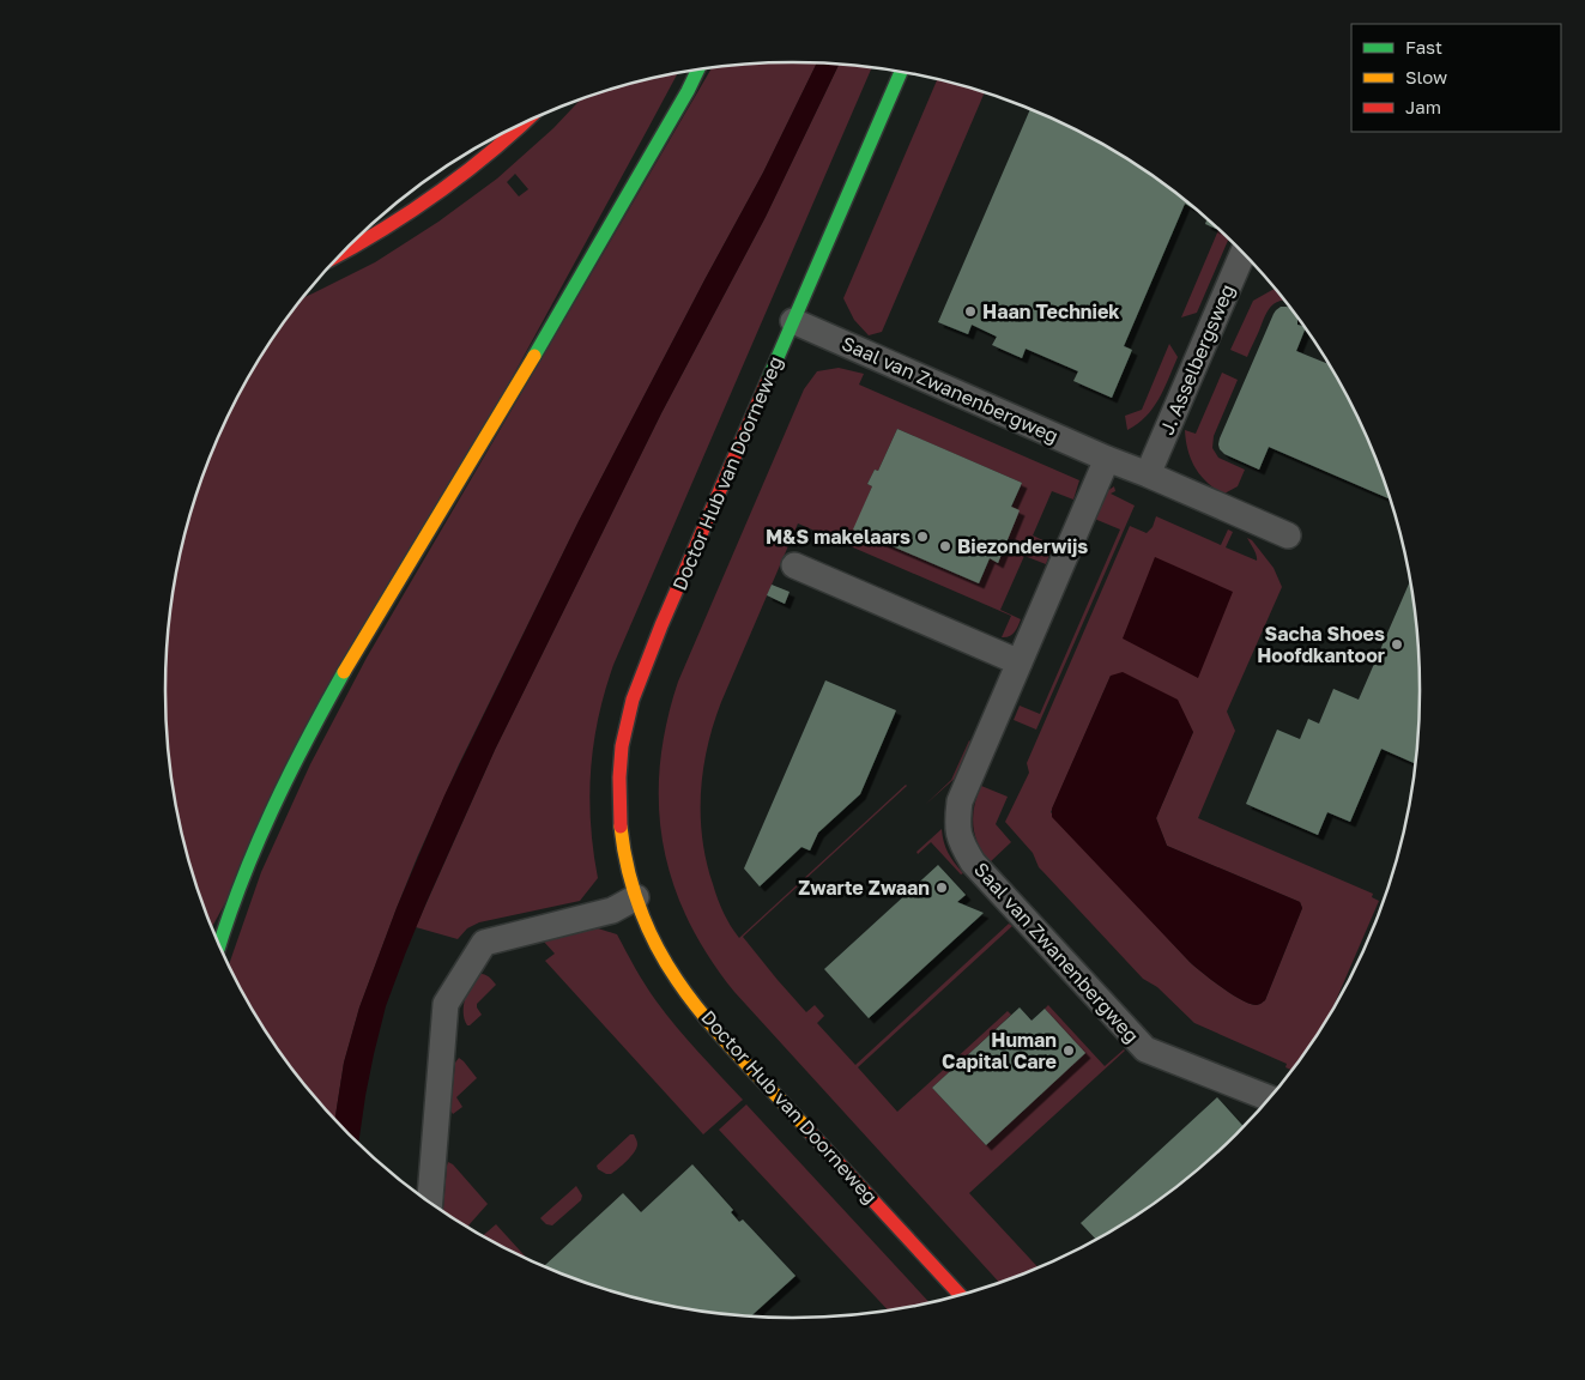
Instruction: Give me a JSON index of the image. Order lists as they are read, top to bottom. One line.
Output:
{"streets":{"street":["J. Asselbergsweg","Saal van Zwanenbergweg","Doctor Hub van Doorneweg"]},"crossings":[["J. Asselbergsweg","Saal van Zwanenbergweg"],["Saal van Zwanenbergweg","Doctor Hub van Doorneweg"]],"places":["Haan Techniek","M&S makelaars","Biezonderwijs","Sacha Shoes Hoofdkantoor","Zwarte Zwaan","Human Capital Care"],"legend":["Fast","Slow","Jam"]}
